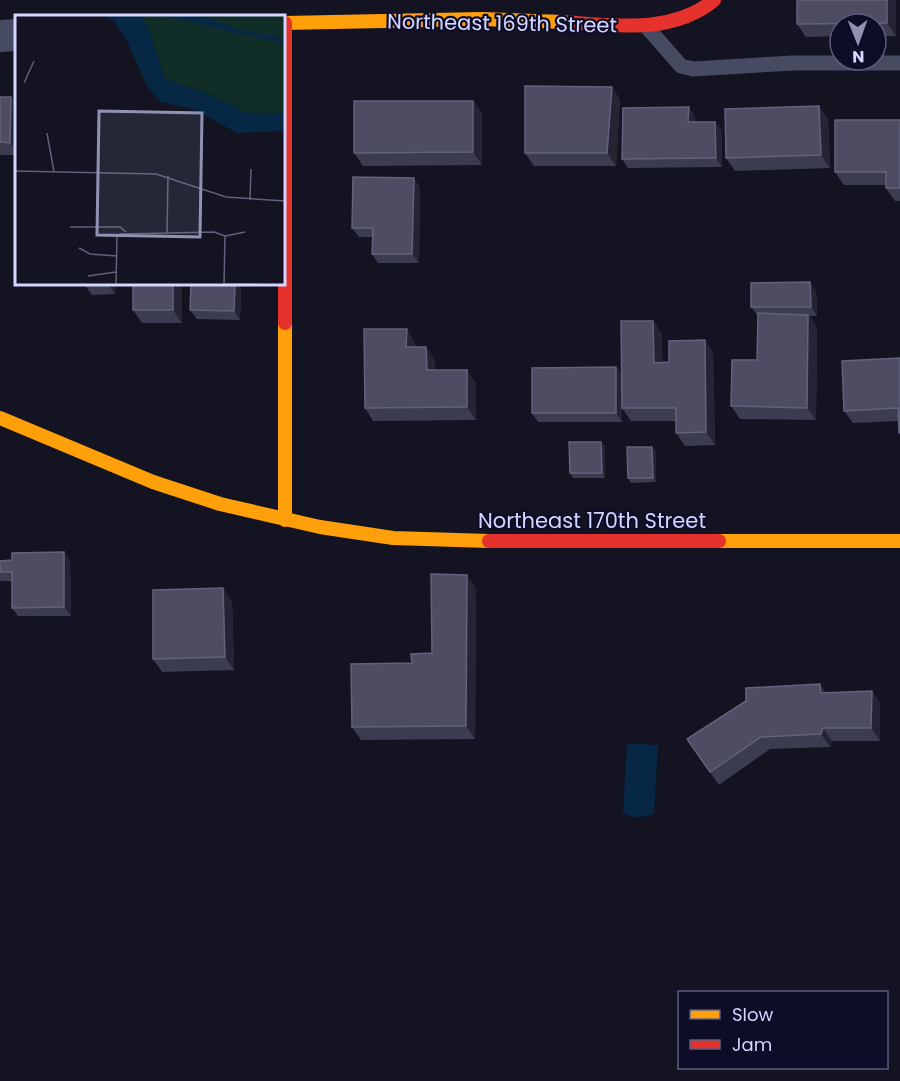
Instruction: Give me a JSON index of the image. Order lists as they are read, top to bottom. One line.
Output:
{"streets":{"street":["Northeast 169th Street","Northeast 170th Street"]},"legend":["Slow","Jam"],"north":"bottom"}
